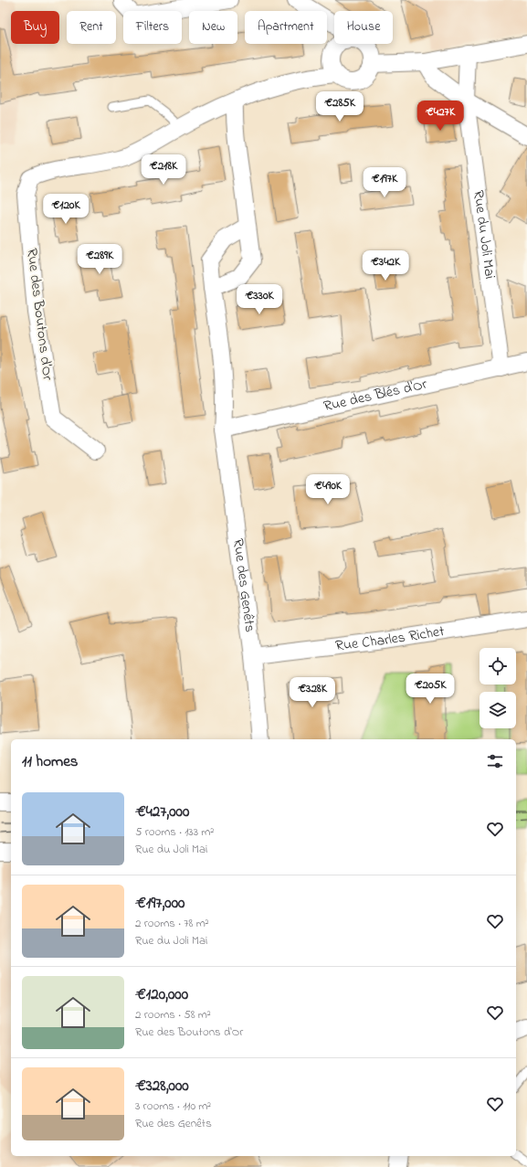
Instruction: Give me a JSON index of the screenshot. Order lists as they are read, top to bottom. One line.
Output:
{"streets":{"street":["Rue du Joli Mai","Rue des Boutons d'Or","Rue des Blés d'Or","Rue des Genêts","Rue Charles Richet"]},"crossings":[["Rue du Joli Mai","Rue des Blés d'Or"],["Rue des Blés d'Or","Rue des Genêts"],["Rue des Genêts","Rue Charles Richet"]],"page":{"chip":["Buy","Rent","Filters","New","Apartment","House"],"price":["€285K","€427K","€218K","€197K","€120K","€289K","€342K","€330K","€490K","€205K","€328K"],"heading":"11 homes","list":[{"name":"€427,000","note":"5 rooms · 133 m² · Rue du Joli Mai"},{"name":"€197,000","note":"2 rooms · 78 m² · Rue du Joli Mai"},{"name":"€120,000","note":"2 rooms · 58 m² · Rue des Boutons d'Or"},{"name":"€328,000","note":"3 rooms · 110 m² · Rue des Genêts"}]}}
